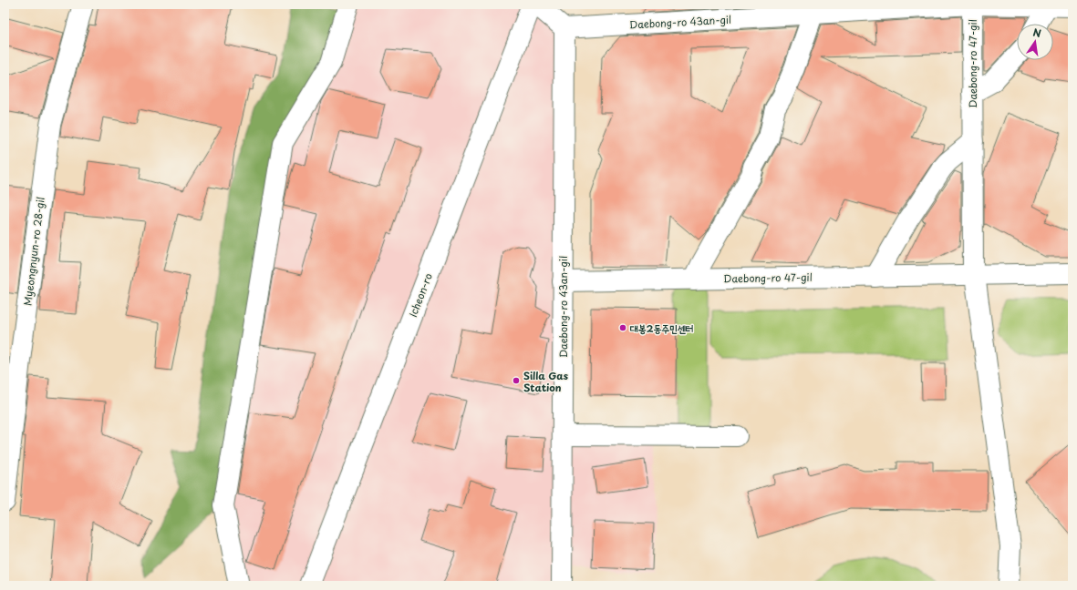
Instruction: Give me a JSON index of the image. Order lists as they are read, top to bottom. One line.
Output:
{"streets":{"street":["Daebong-ro 43an-gil","Daebong-ro 47-gil","Myeongnyun-ro 28-gil","Icheon-ro"]},"crossings":[["Daebong-ro 43an-gil","Daebong-ro 47-gil"]],"places":["대봉2동주민센터","Silla Gas Station"],"north":"top"}
